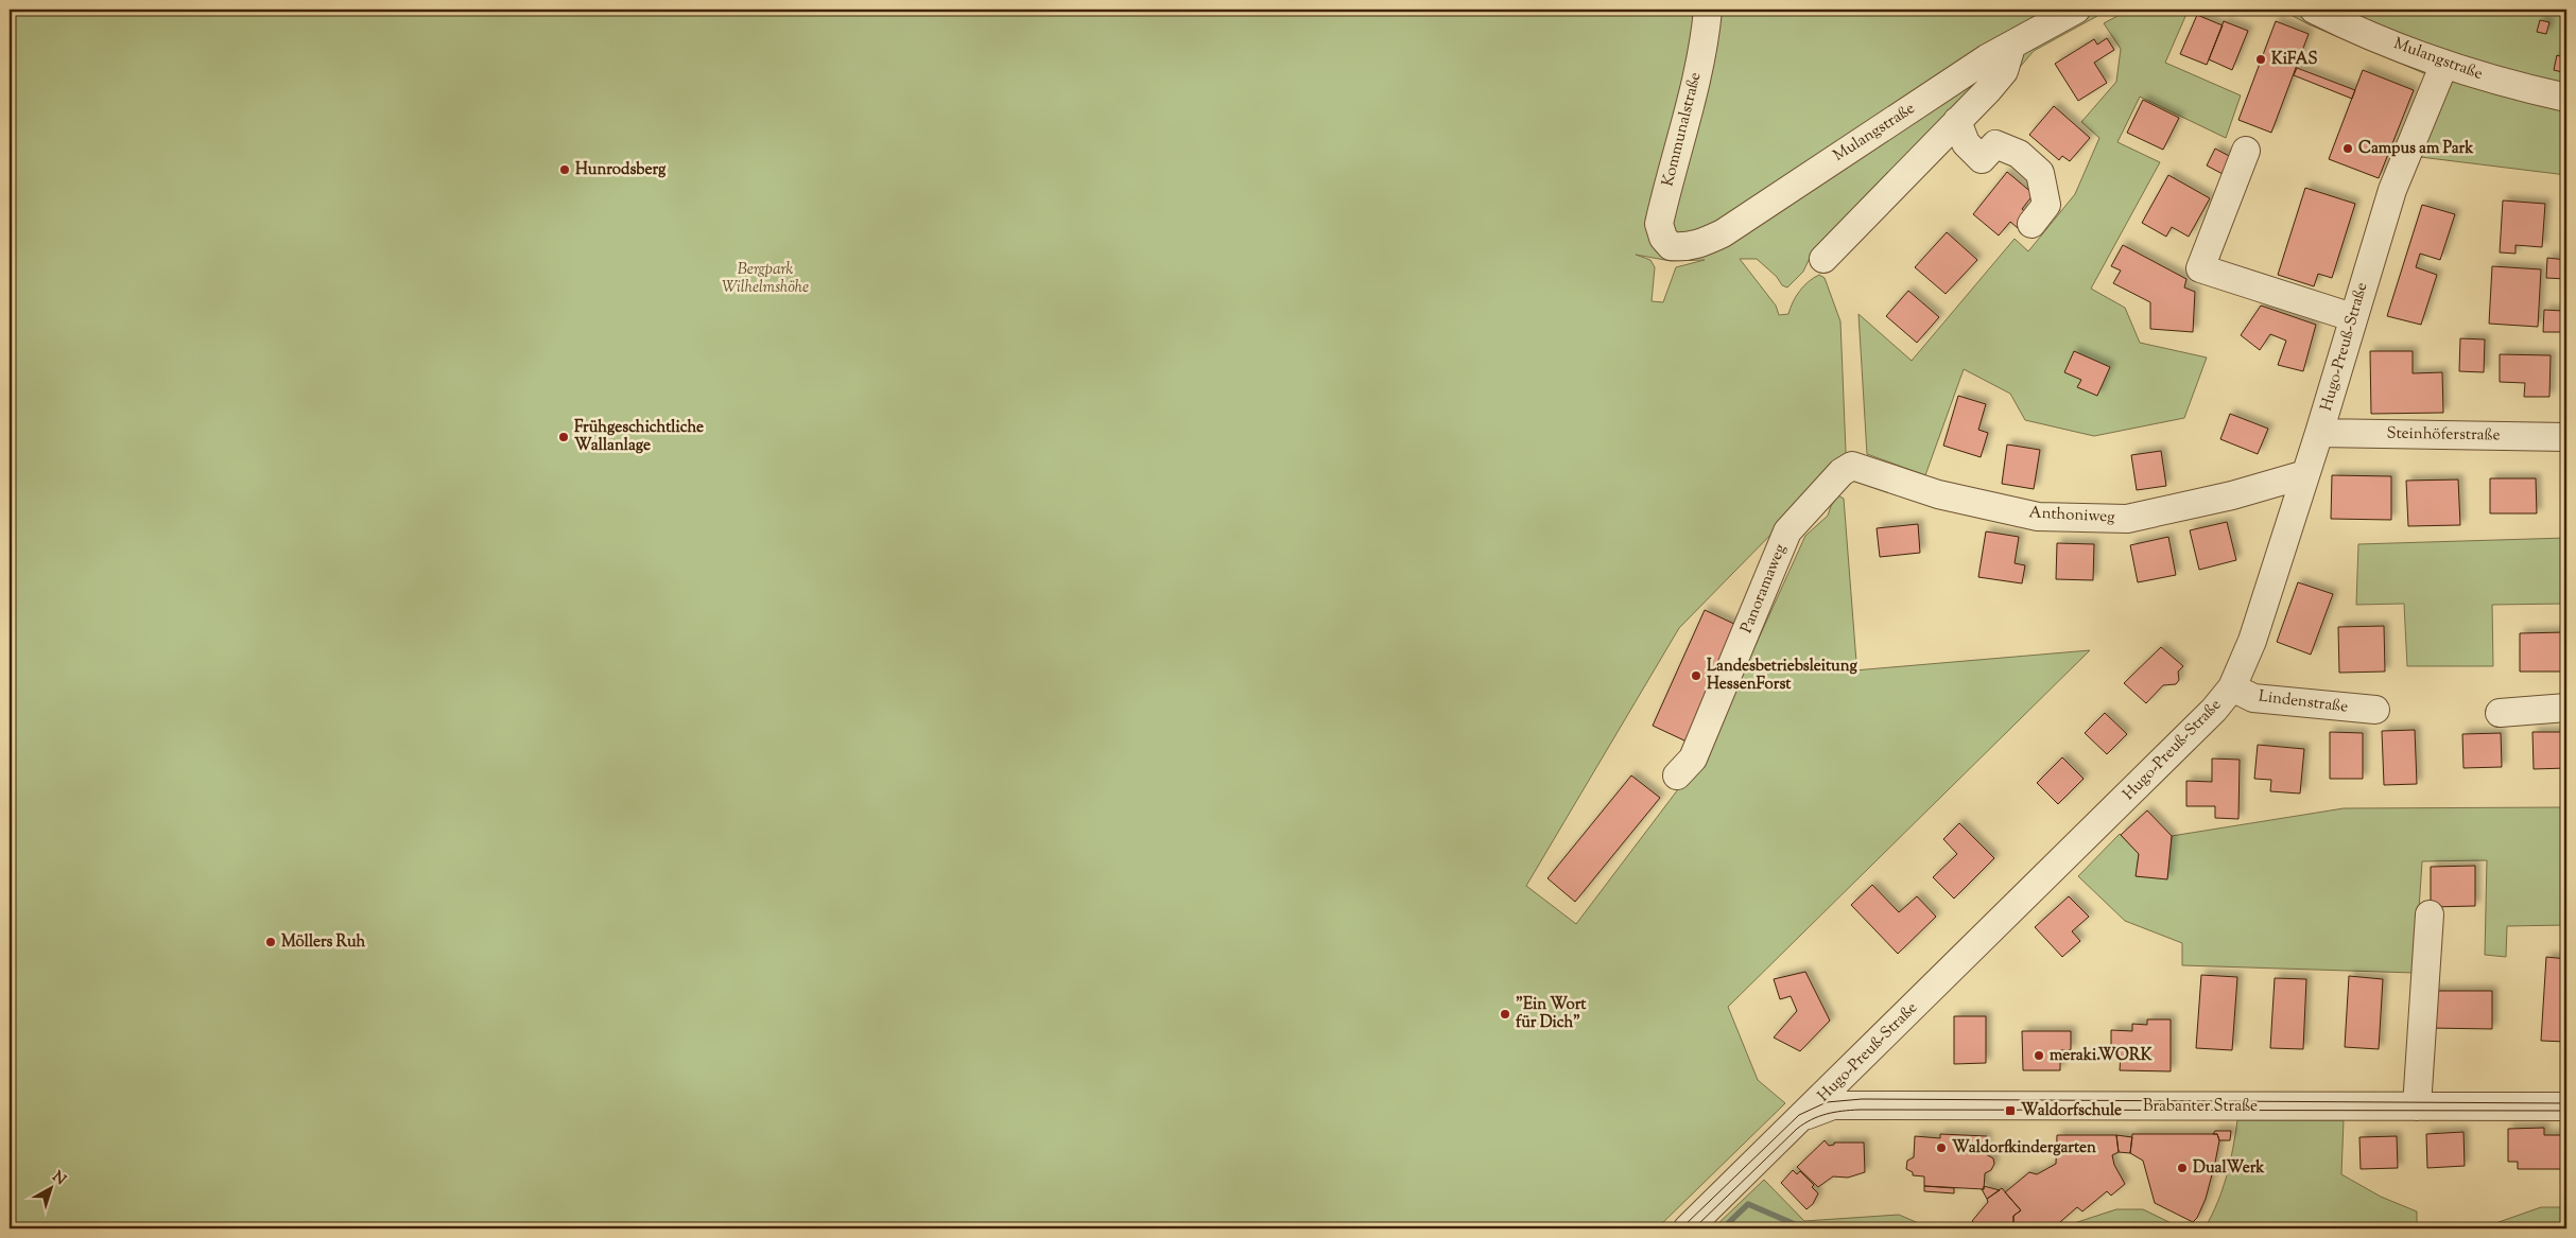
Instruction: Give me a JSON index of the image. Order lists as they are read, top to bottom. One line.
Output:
{"streets":{"street":["Mulangstraße","Kommunalstraße","Hugo-Preuß-Straße","Steinhöferstraße","Anthoniweg","Panoramaweg","Lindenstraße","Brabanter Straße"]},"crossings":[["Mulangstraße","Kommunalstraße"],["Mulangstraße","Hugo-Preuß-Straße"],["Hugo-Preuß-Straße","Steinhöferstraße"],["Hugo-Preuß-Straße","Anthoniweg"],["Hugo-Preuß-Straße","Lindenstraße"],["Hugo-Preuß-Straße","Brabanter Straße"],["Anthoniweg","Panoramaweg"]],"parks":["Bergpark Wilhelmshöhe"],"places":{"other":["KiFAS","Campus am Park","Hunrodsberg","Frühgeschichtliche Wallanlage","Landesbetriebsleitung HessenForst","Möllers Ruh","\"Ein Wort für Dich\"","meraki.WORK","Waldorfkindergarten","DualWerk"],"transit":["Waldorfschule"]},"north":"top right"}
